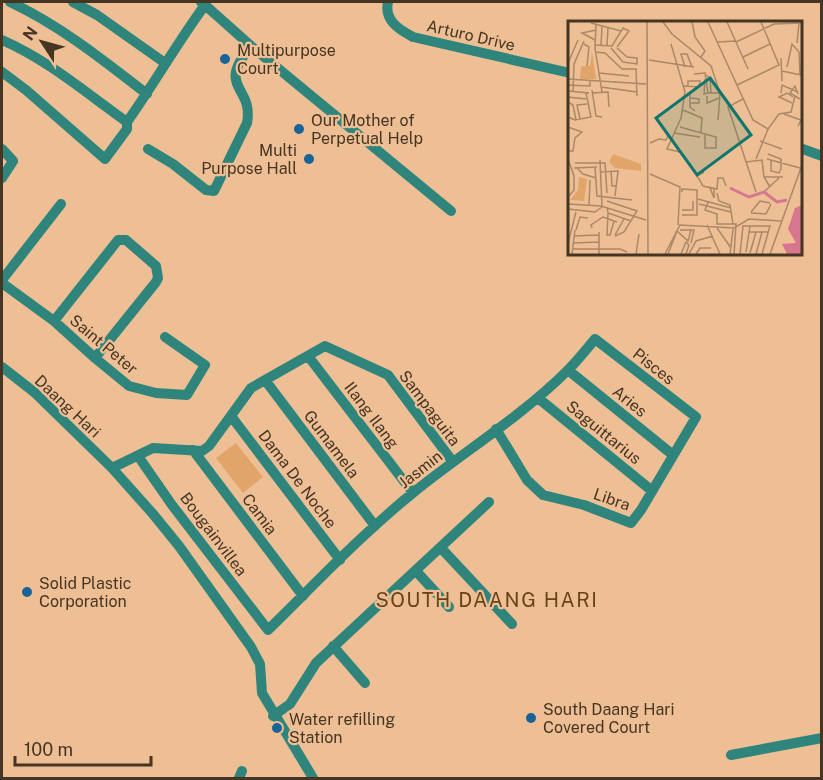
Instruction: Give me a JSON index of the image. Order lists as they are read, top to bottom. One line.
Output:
{"streets":{"street":["Arturo Drive","Saint Peter","Pisces","Aries","Daang Hari","Sampaguita","Ilang Ilang","Saguittarius","Gumamela","Jasmin","Dama De Noche","Libra","Camia","Bougainvillea"]},"crossings":[["Pisces","Jasmin"],["Pisces","Libra"],["Aries","Jasmin"],["Aries","Libra"],["Sampaguita","Ilang Ilang"],["Sampaguita","Gumamela"],["Sampaguita","Jasmin"],["Sampaguita","Dama De Noche"],["Sampaguita","Camia"],["Ilang Ilang","Jasmin"],["Saguittarius","Jasmin"],["Saguittarius","Libra"],["Gumamela","Jasmin"],["Jasmin","Dama De Noche"],["Jasmin","Libra"],["Jasmin","Camia"],["Jasmin","Bougainvillea"]],"districts":["SOUTH DAANG HARI"],"places":["Multipurpose Court","Our Mother of Perpetual Help","Multi Purpose Hall","Solid Plastic Corporation","South Daang Hari Covered Court","Water refilling Station"],"scale_bar":"100 m","north":"top left"}
